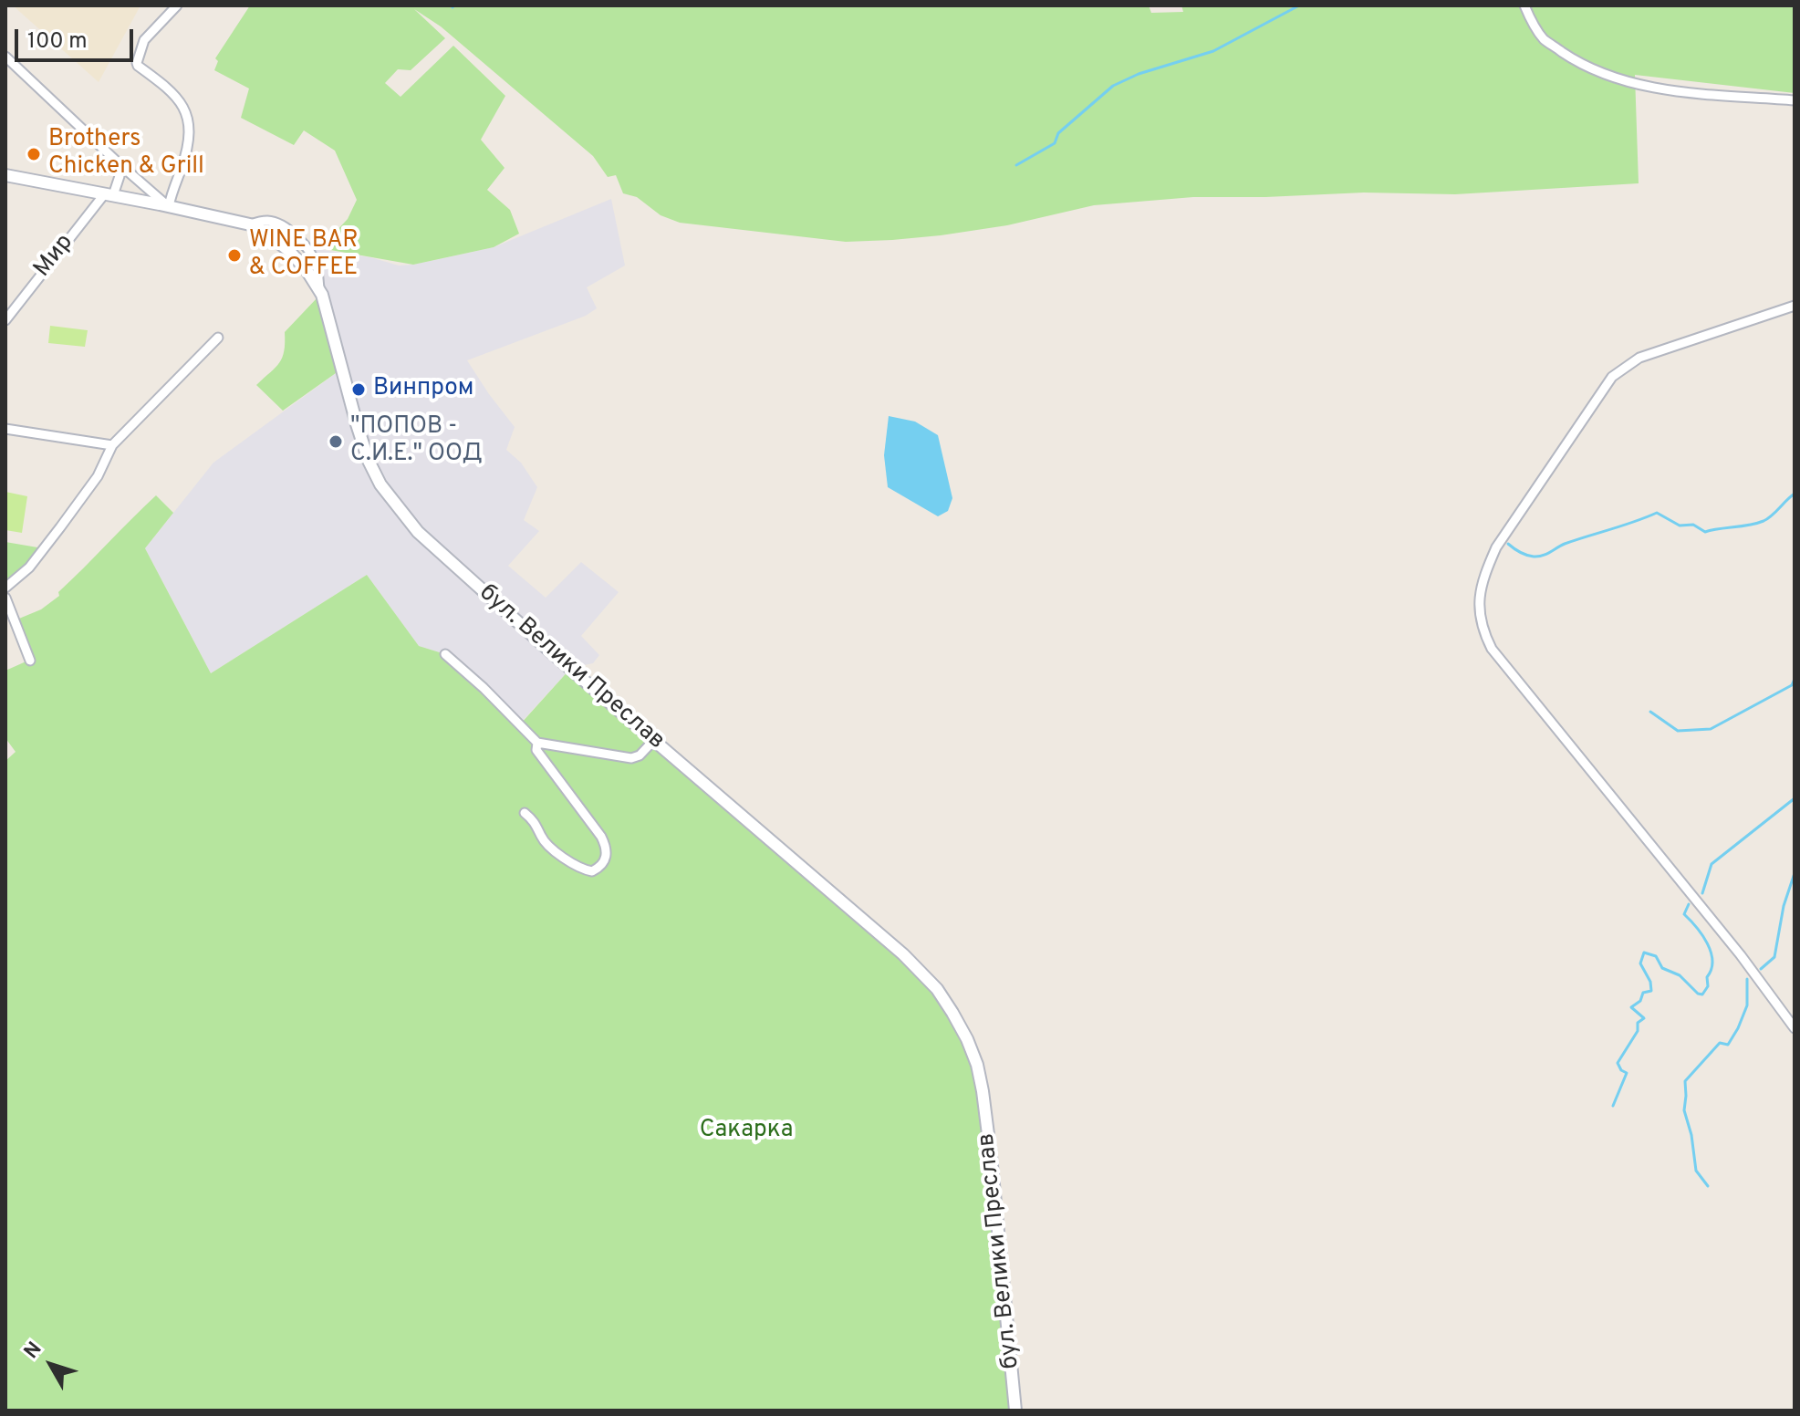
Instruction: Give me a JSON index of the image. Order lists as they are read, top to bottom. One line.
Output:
{"streets":{"main road":["бул. Велики Преслав"],"street":["Мир"]},"crossings":[["Мир","бул. Велики Преслав"]],"parks":["Сакарка"],"places":["Brothers Chicken & Grill","WINE BAR & COFFEE","Винпром","\"ПОПОВ - С.И.Е.\" ООД"],"scale_bar":"100 m","north":"top left"}
